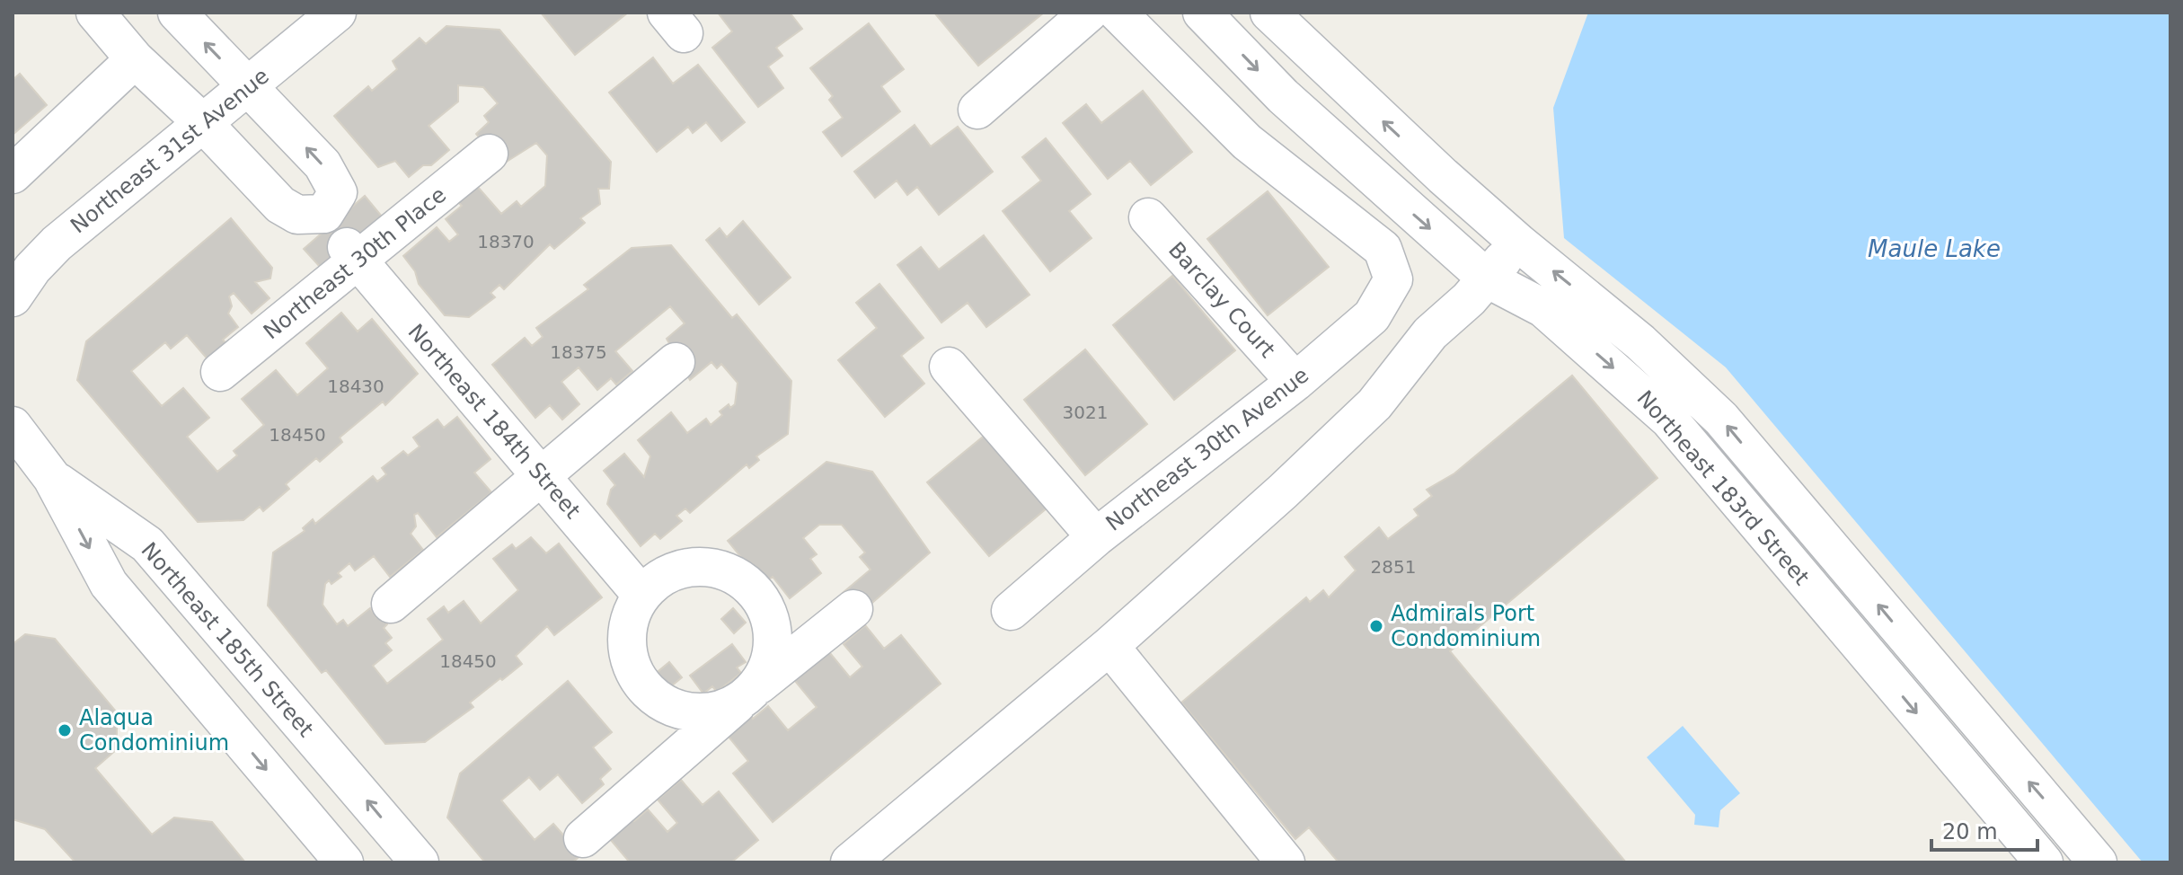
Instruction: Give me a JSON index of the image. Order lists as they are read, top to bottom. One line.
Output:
{"streets":{"street":["Northeast 31st Avenue","Northeast 30th Place","Barclay Court","Northeast 184th Street","Northeast 30th Avenue","Northeast 183rd Street","Northeast 185th Street"]},"crossings":[["Northeast 30th Place","Northeast 184th Street"],["Barclay Court","Northeast 30th Avenue"]],"water":["Maule Lake"],"places":["Admirals Port Condominium","Alaqua Condominium"],"house_numbers":["18370","18375","18430","3021","18450","2851","18450"],"scale_bar":"20 m"}
